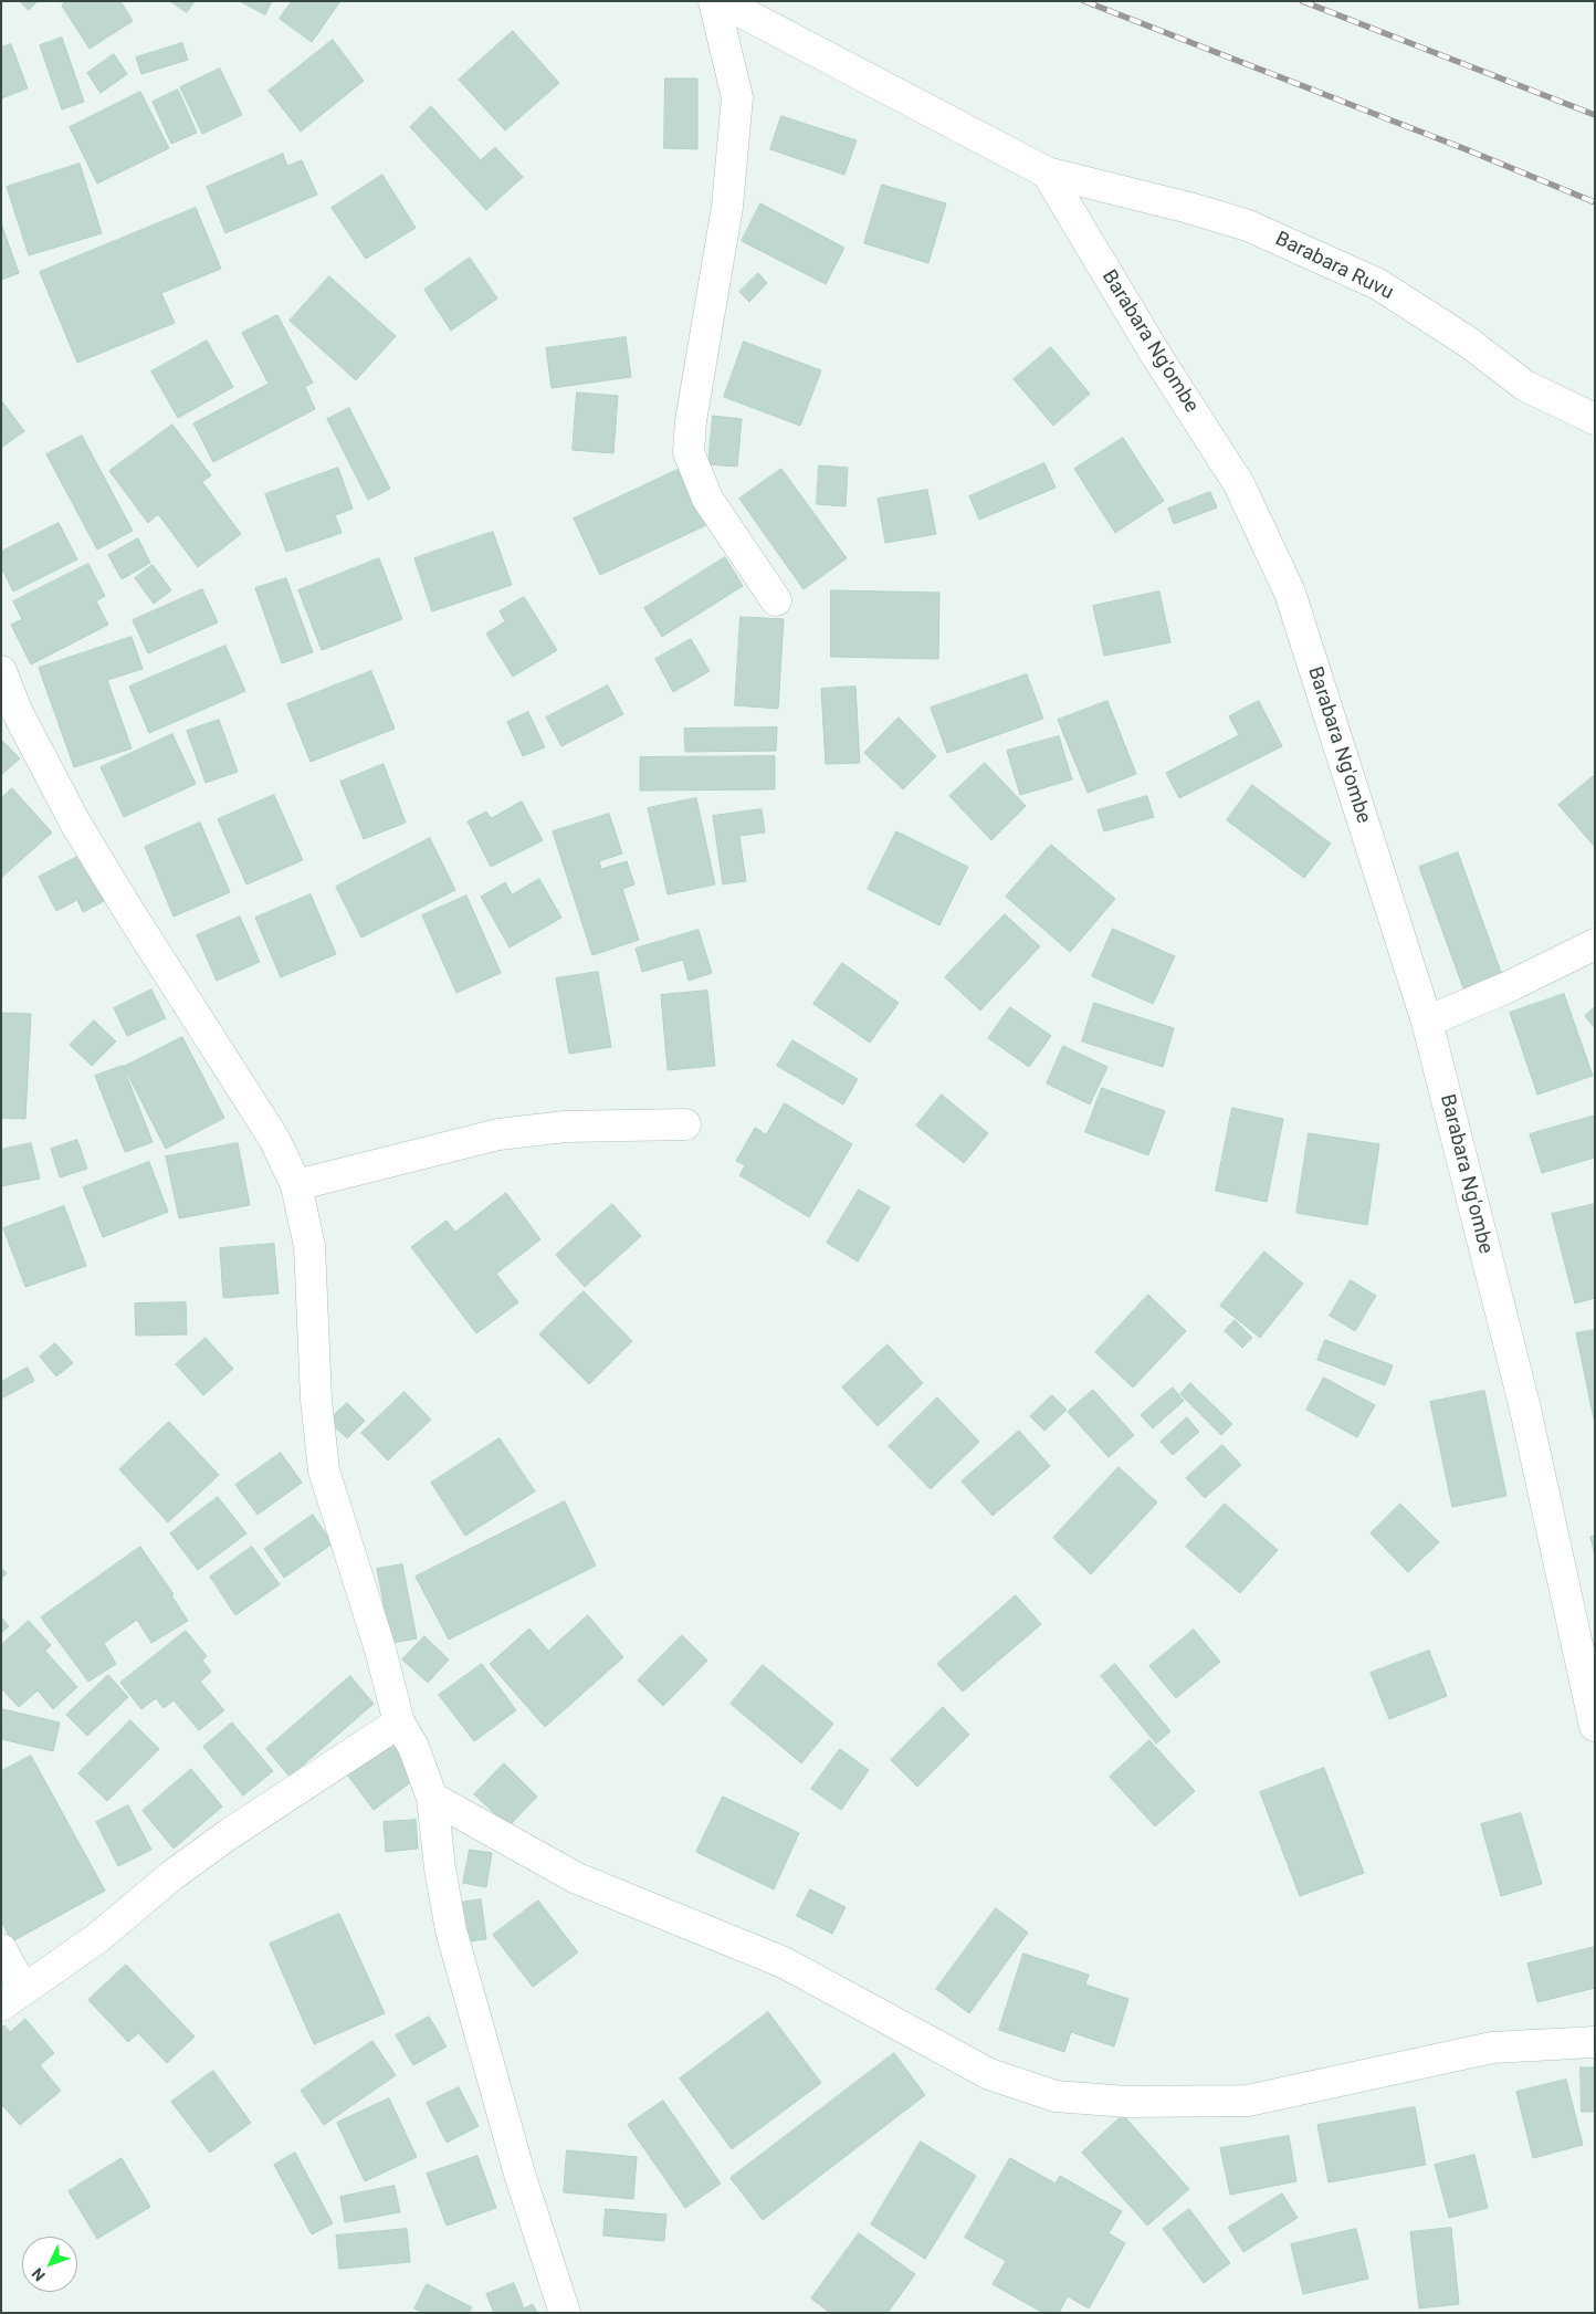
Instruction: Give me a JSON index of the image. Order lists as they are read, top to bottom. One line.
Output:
{"streets":{"street":["Barabara Ruvu","Barabara Ng'ombe"]},"crossings":[["Barabara Ruvu","Barabara Ng'ombe"]],"north":"bottom left"}
